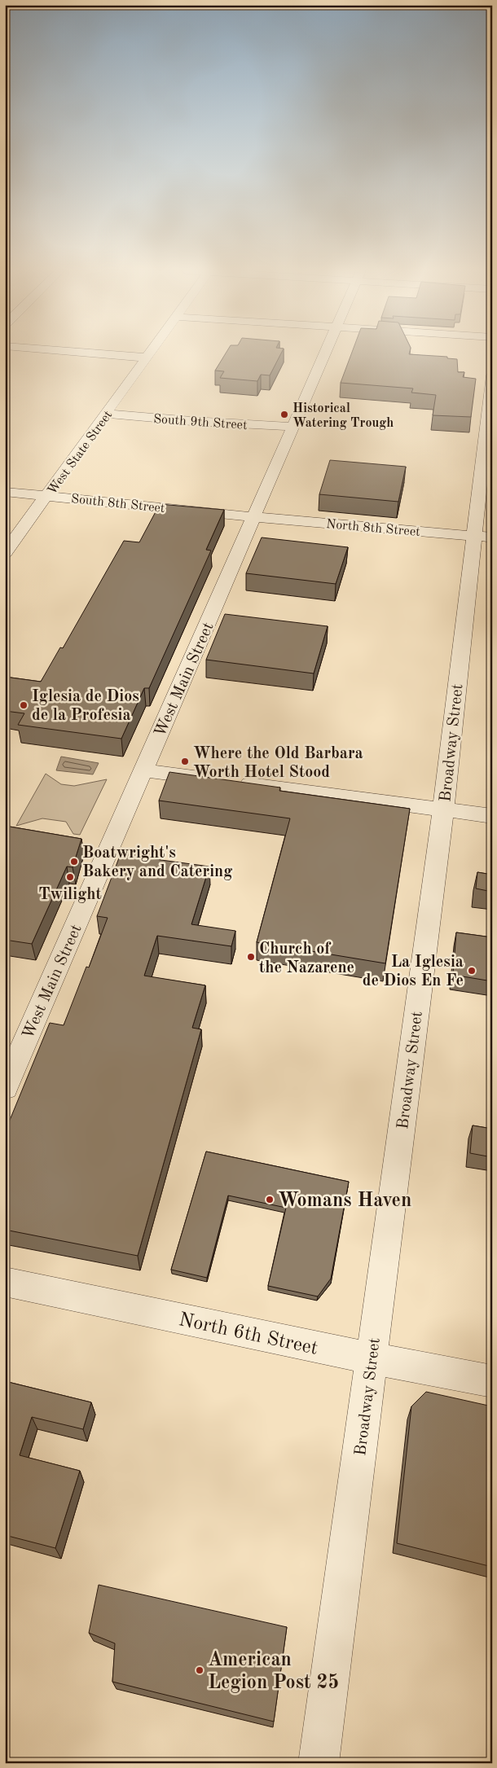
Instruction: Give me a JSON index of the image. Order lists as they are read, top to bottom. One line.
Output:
{"streets":{"street":["South 9th Street","West State Street","South 8th Street","North 8th Street","West Main Street","Broadway Street","North 6th Street"]},"crossings":[["South 9th Street","West State Street"],["South 9th Street","West Main Street"],["West State Street","South 8th Street"],["South 8th Street","North 8th Street"],["South 8th Street","West Main Street"],["North 8th Street","West Main Street"],["North 8th Street","Broadway Street"],["Broadway Street","North 6th Street"]],"places":["Historical Watering Trough","Iglesia de Dios de la Profesia","Where the Old Barbara Worth Hotel Stood","Boatwright's Bakery and Catering","Twilight","Church of the Nazarene","La Iglesia de Dios En Fe","Womans Haven","American Legion Post 25"]}
